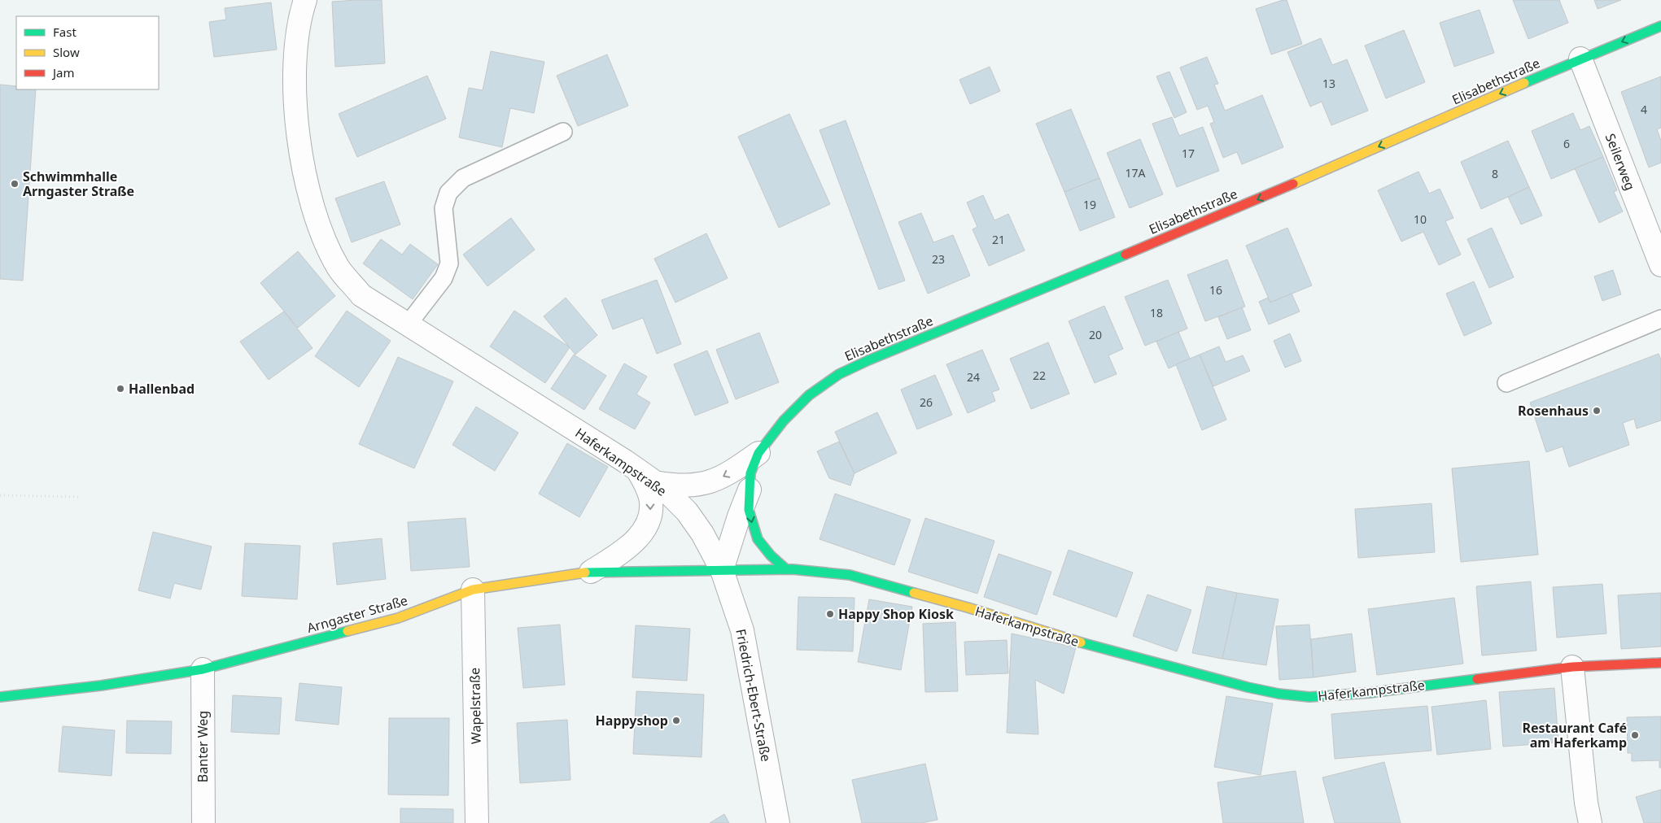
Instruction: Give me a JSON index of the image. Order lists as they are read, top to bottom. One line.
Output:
{"streets":{"street":["Elisabethstraße","Seilerweg","Haferkampstraße","Arngaster Straße","Friedrich-Ebert-Straße","Wapelstraße","Banter Weg"]},"crossings":[["Elisabethstraße","Seilerweg"],["Elisabethstraße","Haferkampstraße"],["Haferkampstraße","Arngaster Straße"],["Haferkampstraße","Friedrich-Ebert-Straße"],["Arngaster Straße","Friedrich-Ebert-Straße"],["Arngaster Straße","Wapelstraße"],["Arngaster Straße","Banter Weg"]],"one_way":["Elisabethstraße"],"places":["Schwimmhalle Arngaster Straße","Hallenbad","Rosenhaus","Happy Shop Kiosk","Happyshop","Restaurant Café am Haferkamp"],"house_numbers":["13","4","6","17","17A","8","19","10","21","23","16","18","20","22","24","26"],"legend":["Fast","Slow","Jam"]}
